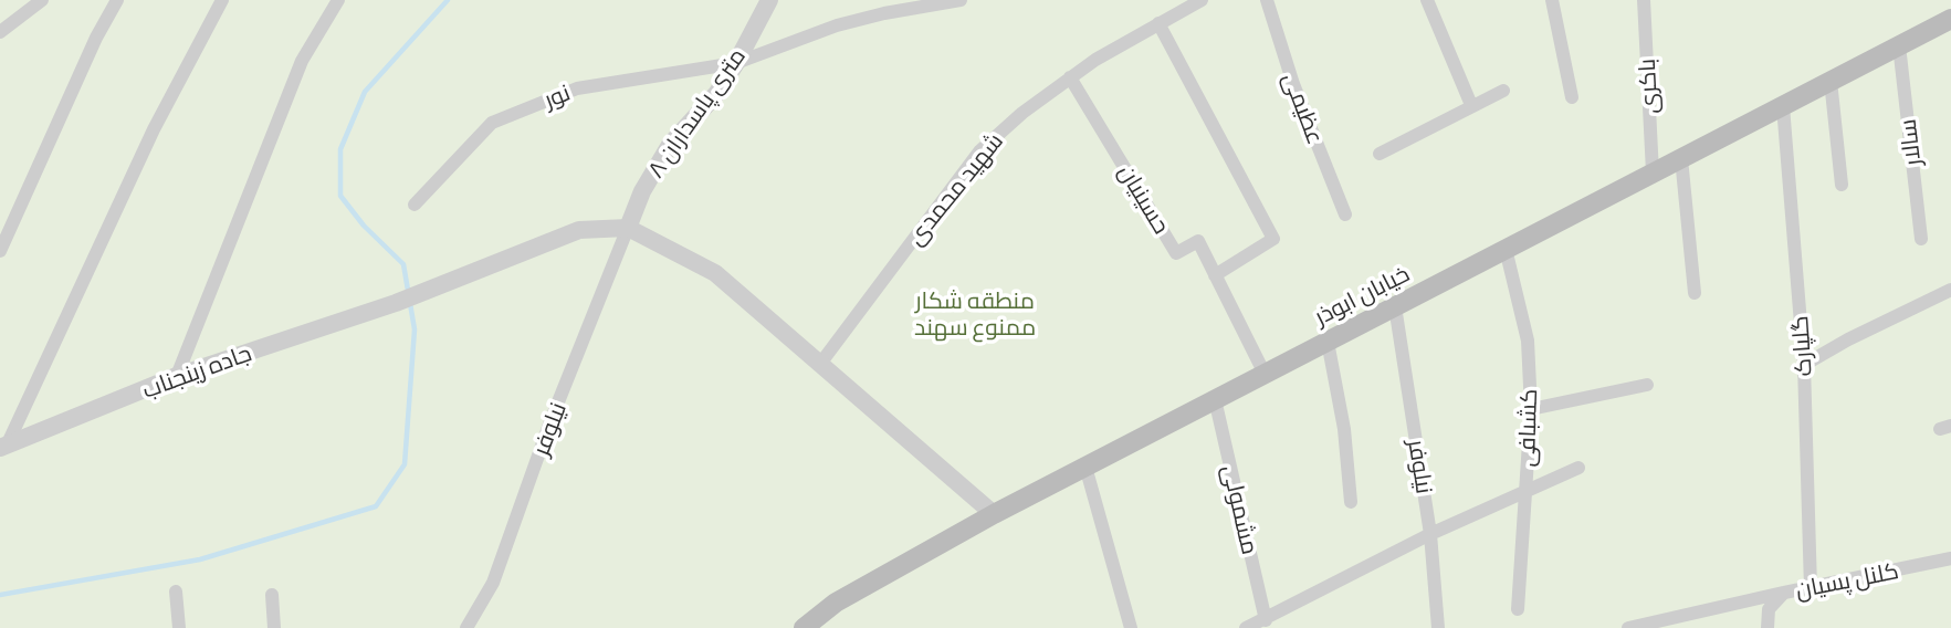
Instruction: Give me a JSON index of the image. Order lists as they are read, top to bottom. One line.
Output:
{"streets":{"main road":["خیابان ابوذر"],"street":["باکری","نور","عظیمی","۸ متری پاسداران","سالار","شهید محمدی","حسینیان","گلپارک","جاده زینجناب","کشبافی","نیلوفر","مشمولی","کلنل پسیان"]},"crossings":[["باکری","خیابان ابوذر"],["نور","۸ متری پاسداران"],["۸ متری پاسداران","جاده زینجناب"],["۸ متری پاسداران","نیلوفر"],["سالار","خیابان ابوذر"],["شهید محمدی","حسینیان"],["حسینیان","خیابان ابوذر"],["خیابان ابوذر","گلپارک"],["خیابان ابوذر","کشبافی"],["خیابان ابوذر","نیلوفر"],["خیابان ابوذر","مشمولی"],["گلپارک","کلنل پسیان"],["جاده زینجناب","نیلوفر"]],"parks":["منطقه شکار ممنوع سهند"]}
